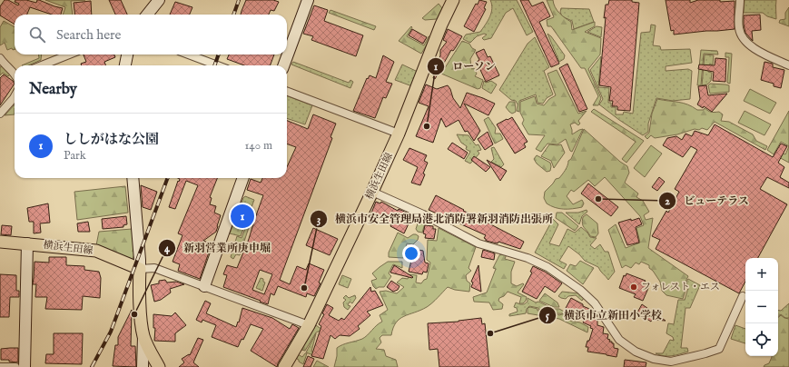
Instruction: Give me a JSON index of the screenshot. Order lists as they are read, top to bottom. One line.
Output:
{"streets":{"main road":["横浜生田線"]},"places":["ローソン","ビューテラス","フォレスト・エス","横浜市安全管理局港北消防署新羽消防出張所","新羽営業所庚申堀","横浜市立新田小学校"],"page":{"search":"Search here","heading":"Nearby","list":[{"mark":"1","name":"ししがはな公園","note":"Park","value":"140 m"}],"pins":"1","map_buttons":["+","−"]}}
